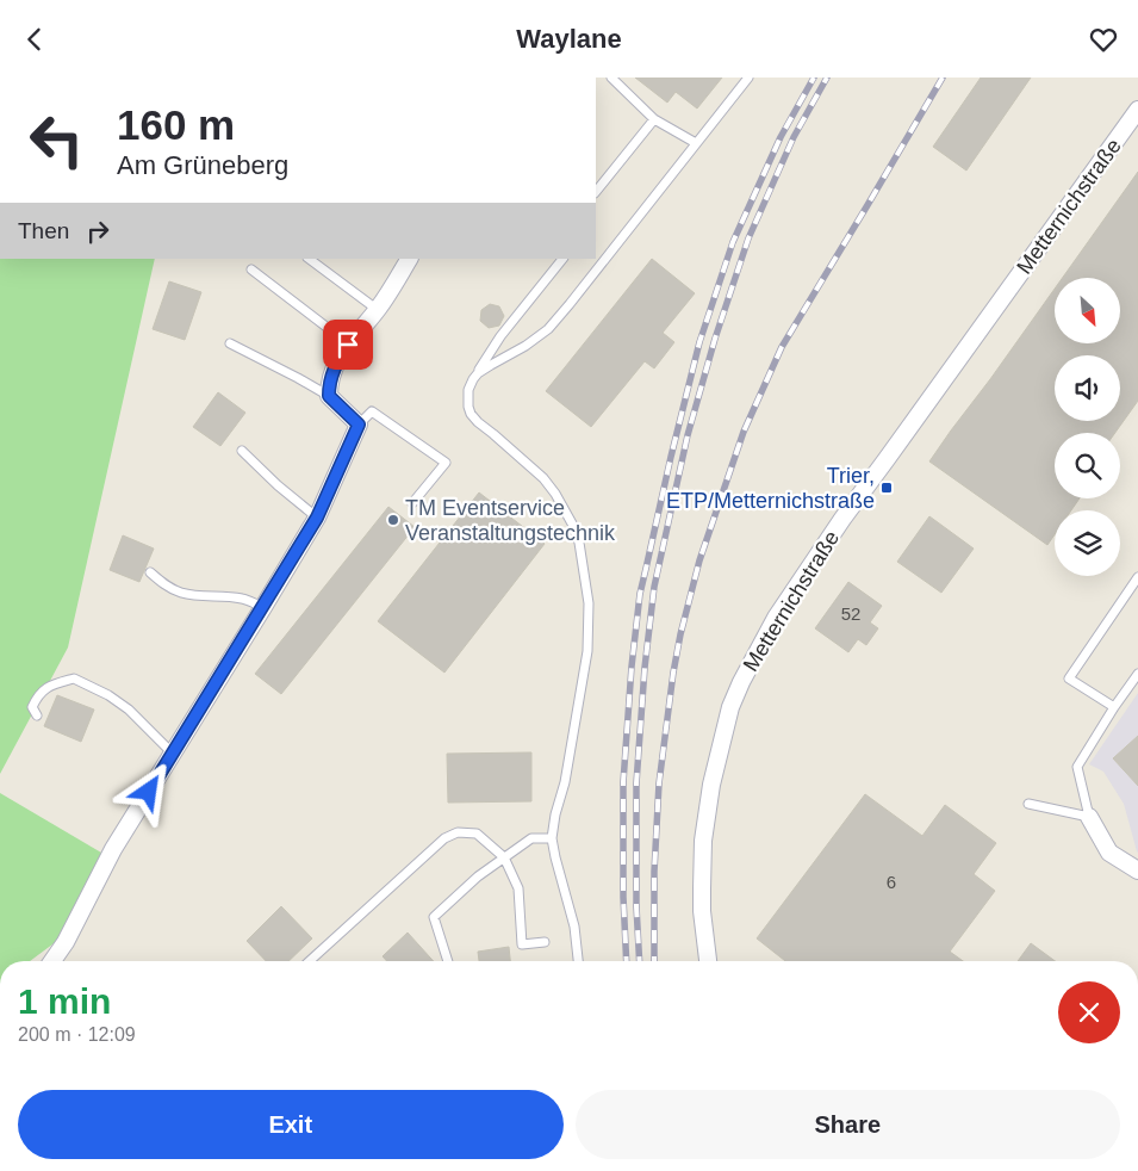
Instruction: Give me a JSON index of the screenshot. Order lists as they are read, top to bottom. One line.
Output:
{"streets":{"street":["Metternichstraße"]},"places":{"transit":["Trier, ETP/Metternichstraße"],"other":["TM Eventservice Veranstaltungstechnik"]},"house_numbers":["52","6"],"north":"bottom right","page":{"header":"Waylane","turn":["160 m","Am Grüneberg"],"then":"Then","heading":["1 min","200 m · 12:09"],"buttons":["Exit","Share"]}}
